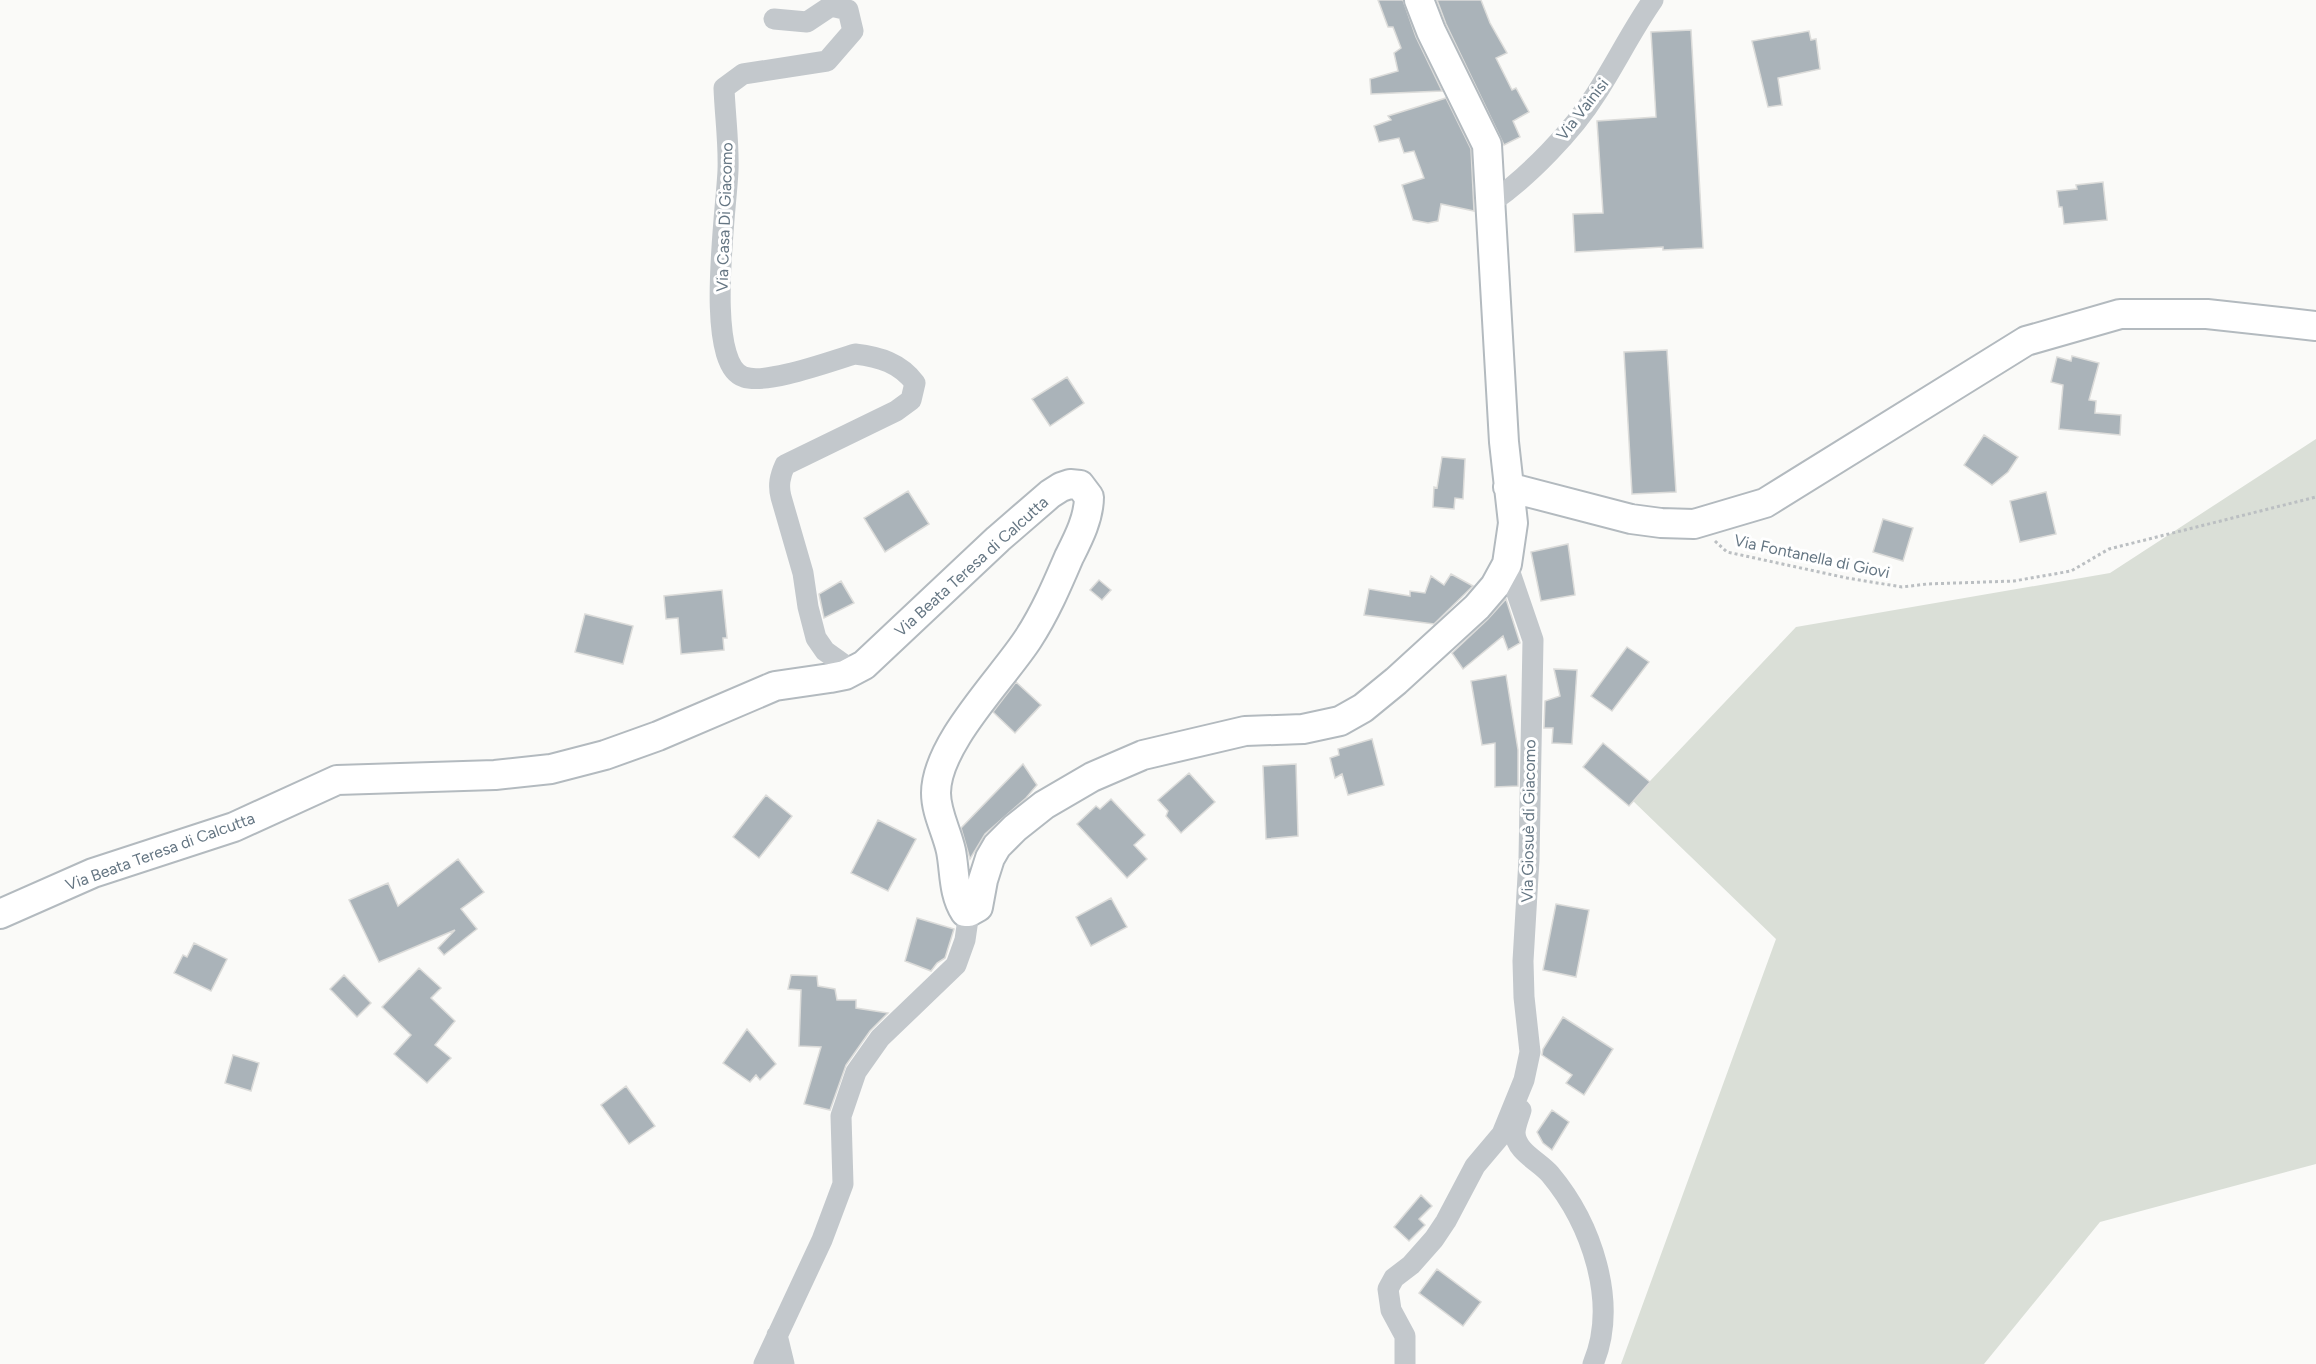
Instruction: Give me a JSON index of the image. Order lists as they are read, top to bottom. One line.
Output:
{"streets":{"street":["Via Vainisi","Via Casa Di Giacomo","Via Beata Teresa di Calcutta","Via Giosuè di Giacomo"],"path":["Via Fontanella di Giovi"]},"crossings":[["Via Casa Di Giacomo","Via Beata Teresa di Calcutta"]]}
